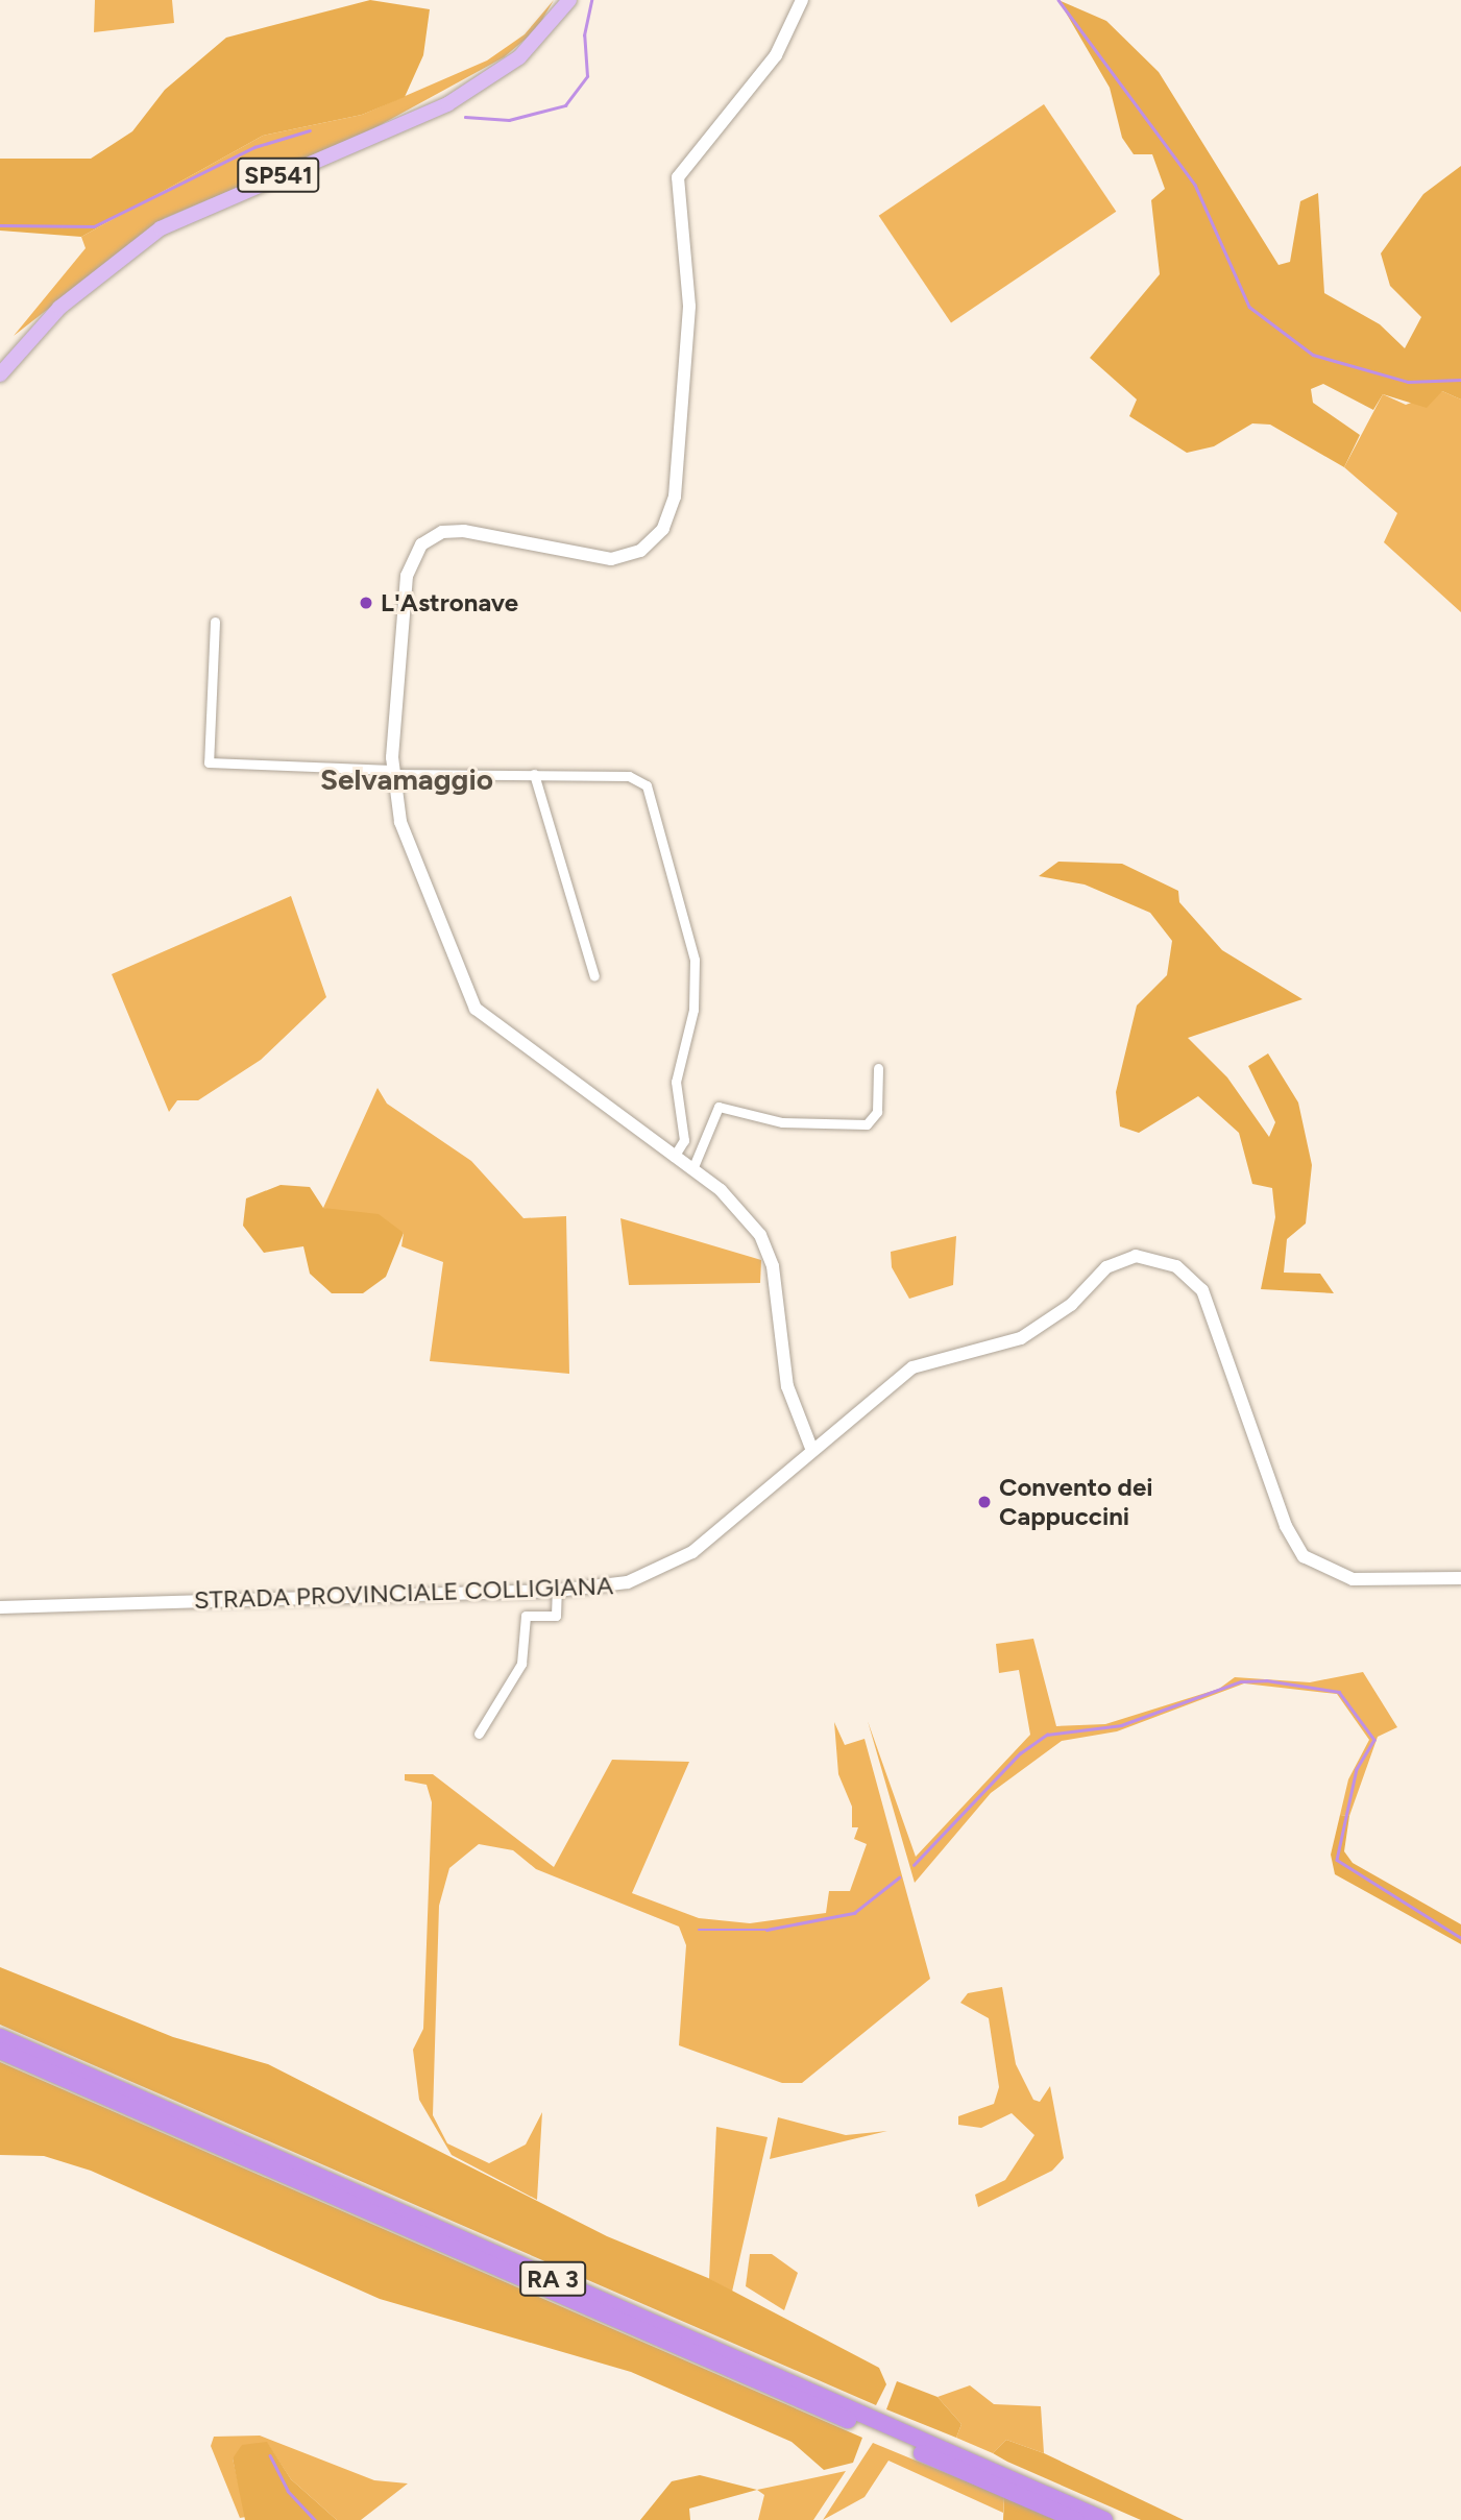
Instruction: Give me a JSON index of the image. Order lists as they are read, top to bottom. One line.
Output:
{"streets":{"highway":["RA 3"],"main road":["SP541"],"street":["STRADA PROVINCIALE COLLIGIANA"]},"districts":["Selvamaggio"],"places":["L'Astronave","Convento dei Cappuccini"]}
